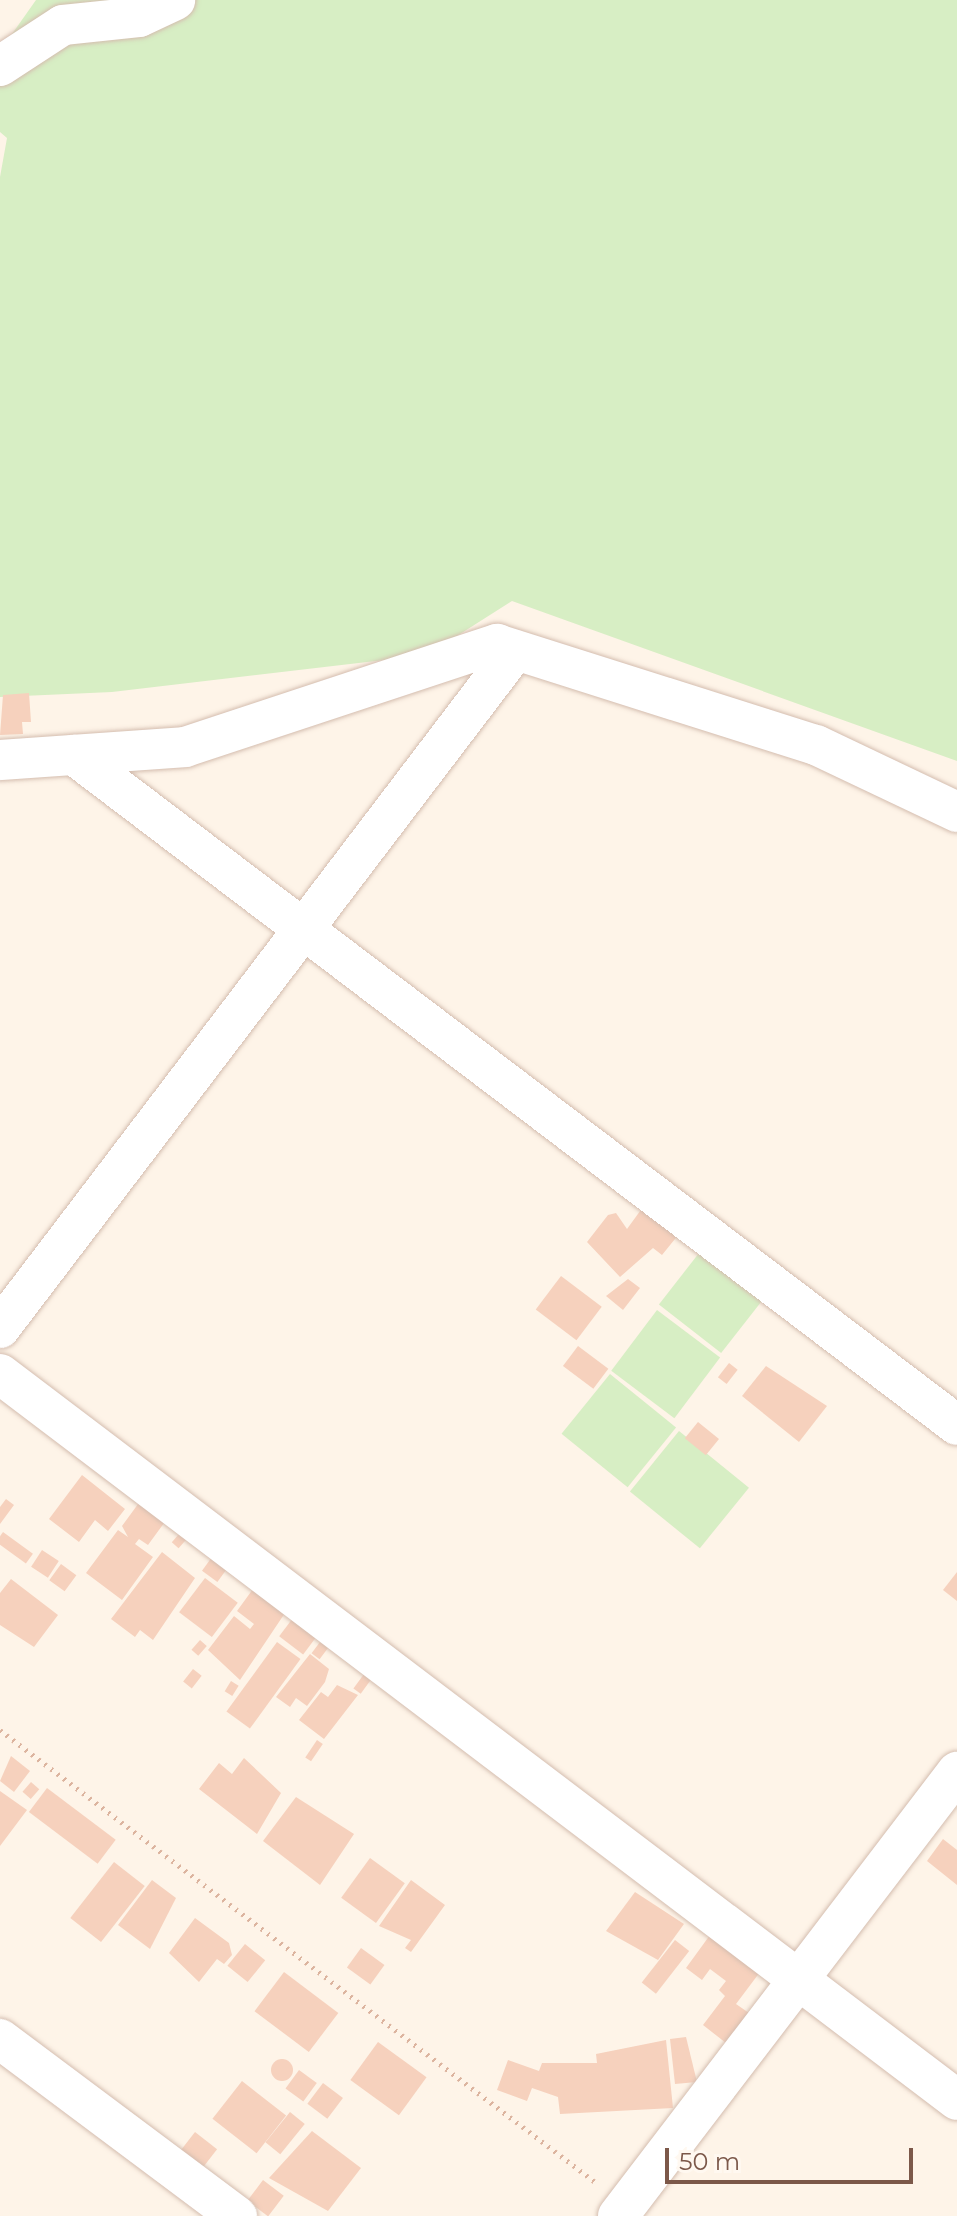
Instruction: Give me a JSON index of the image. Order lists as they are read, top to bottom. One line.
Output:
{"scale_bar":"50 m"}
